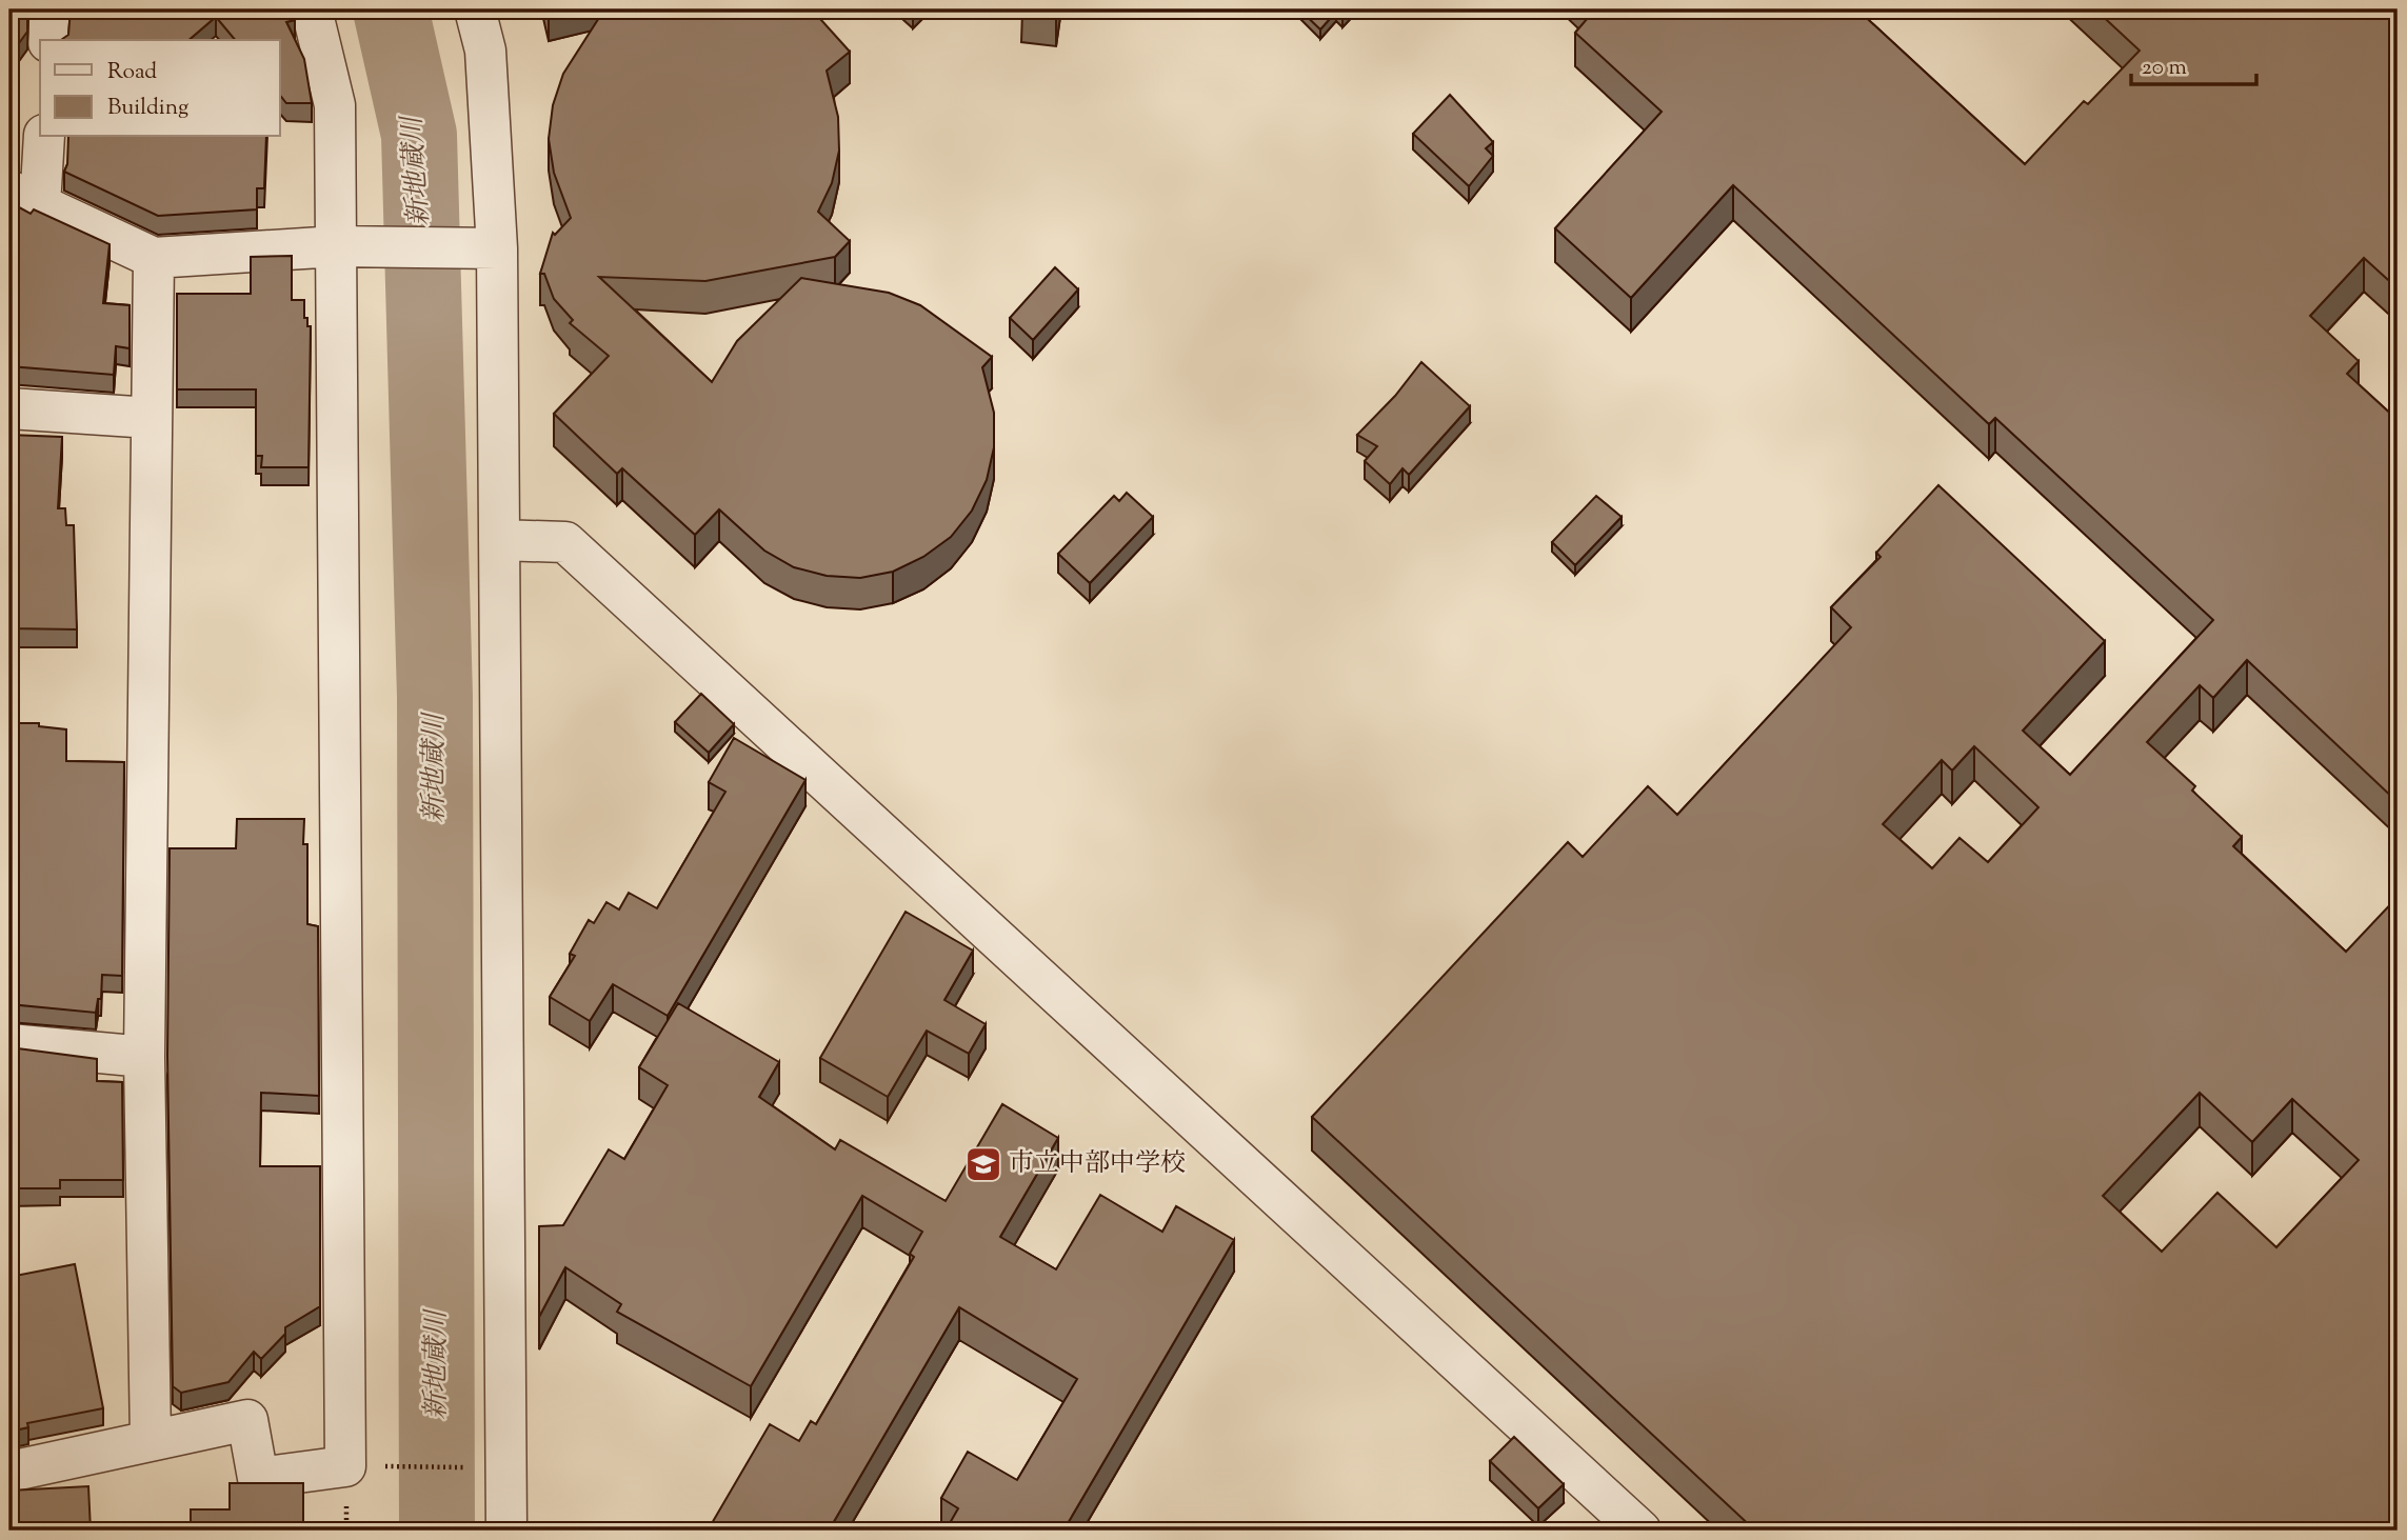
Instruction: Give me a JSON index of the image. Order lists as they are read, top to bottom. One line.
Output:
{"water":["新地蔵川"],"places":{"school or university":["市立中部中学校"]},"legend":["Road","Building"],"scale_bar":"20 m"}
